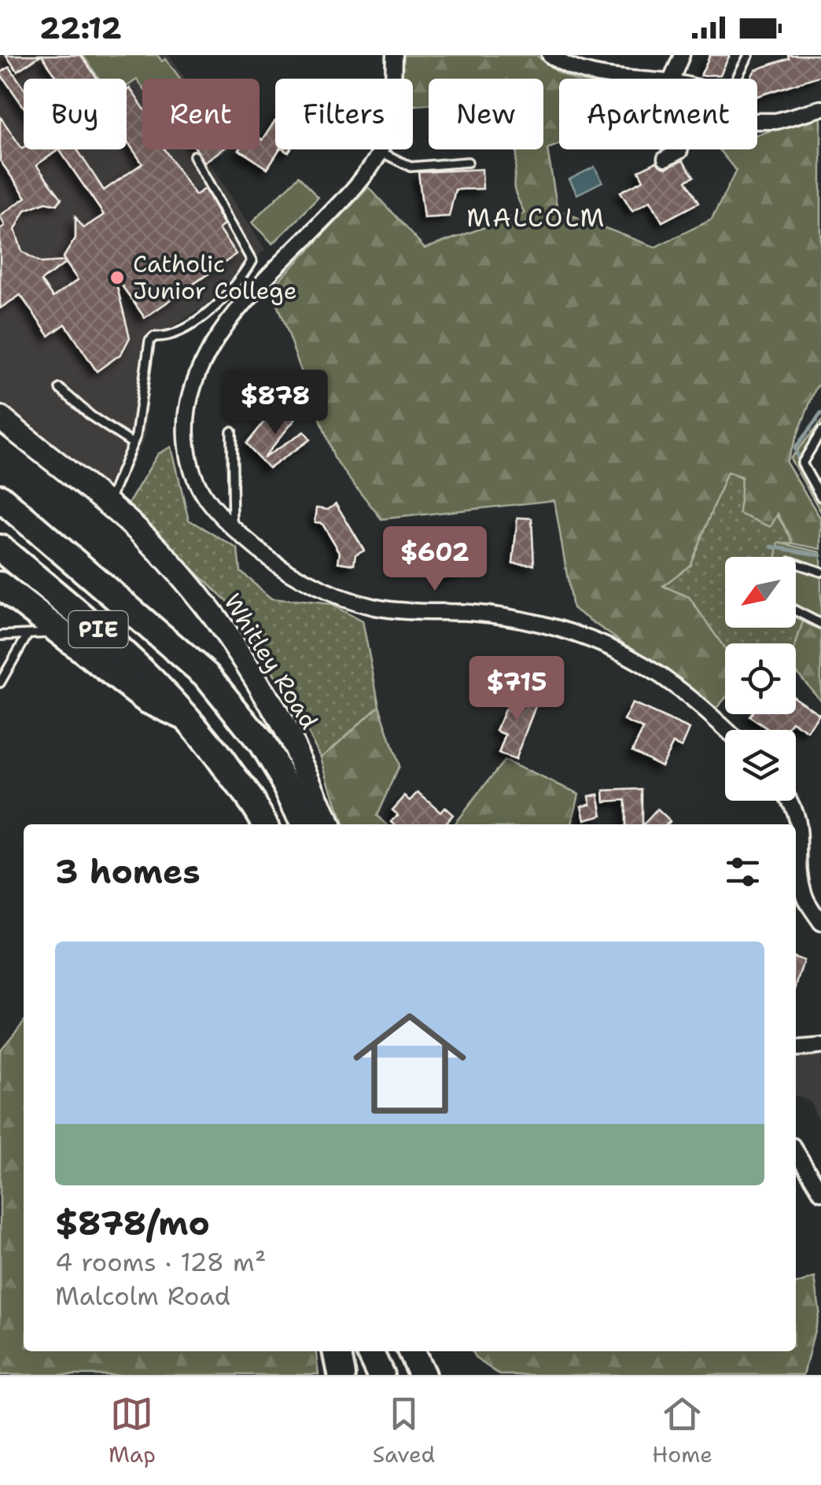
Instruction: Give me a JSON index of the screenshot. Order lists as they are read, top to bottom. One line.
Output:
{"streets":{"highway":["PIE"],"main road":["Whitley Road"]},"districts":["MALCOLM"],"places":["Catholic Junior College"],"north":"bottom left","page":{"status":"22:12","chip":["Buy","Rent","Filters","New","Apartment"],"price":["$878","$602","$715"],"heading":"3 homes","list":[{"name":"$878/mo","note":"4 rooms · 128 m² · Malcolm Road"}],"tabs":["Map","Saved","Home"]}}
